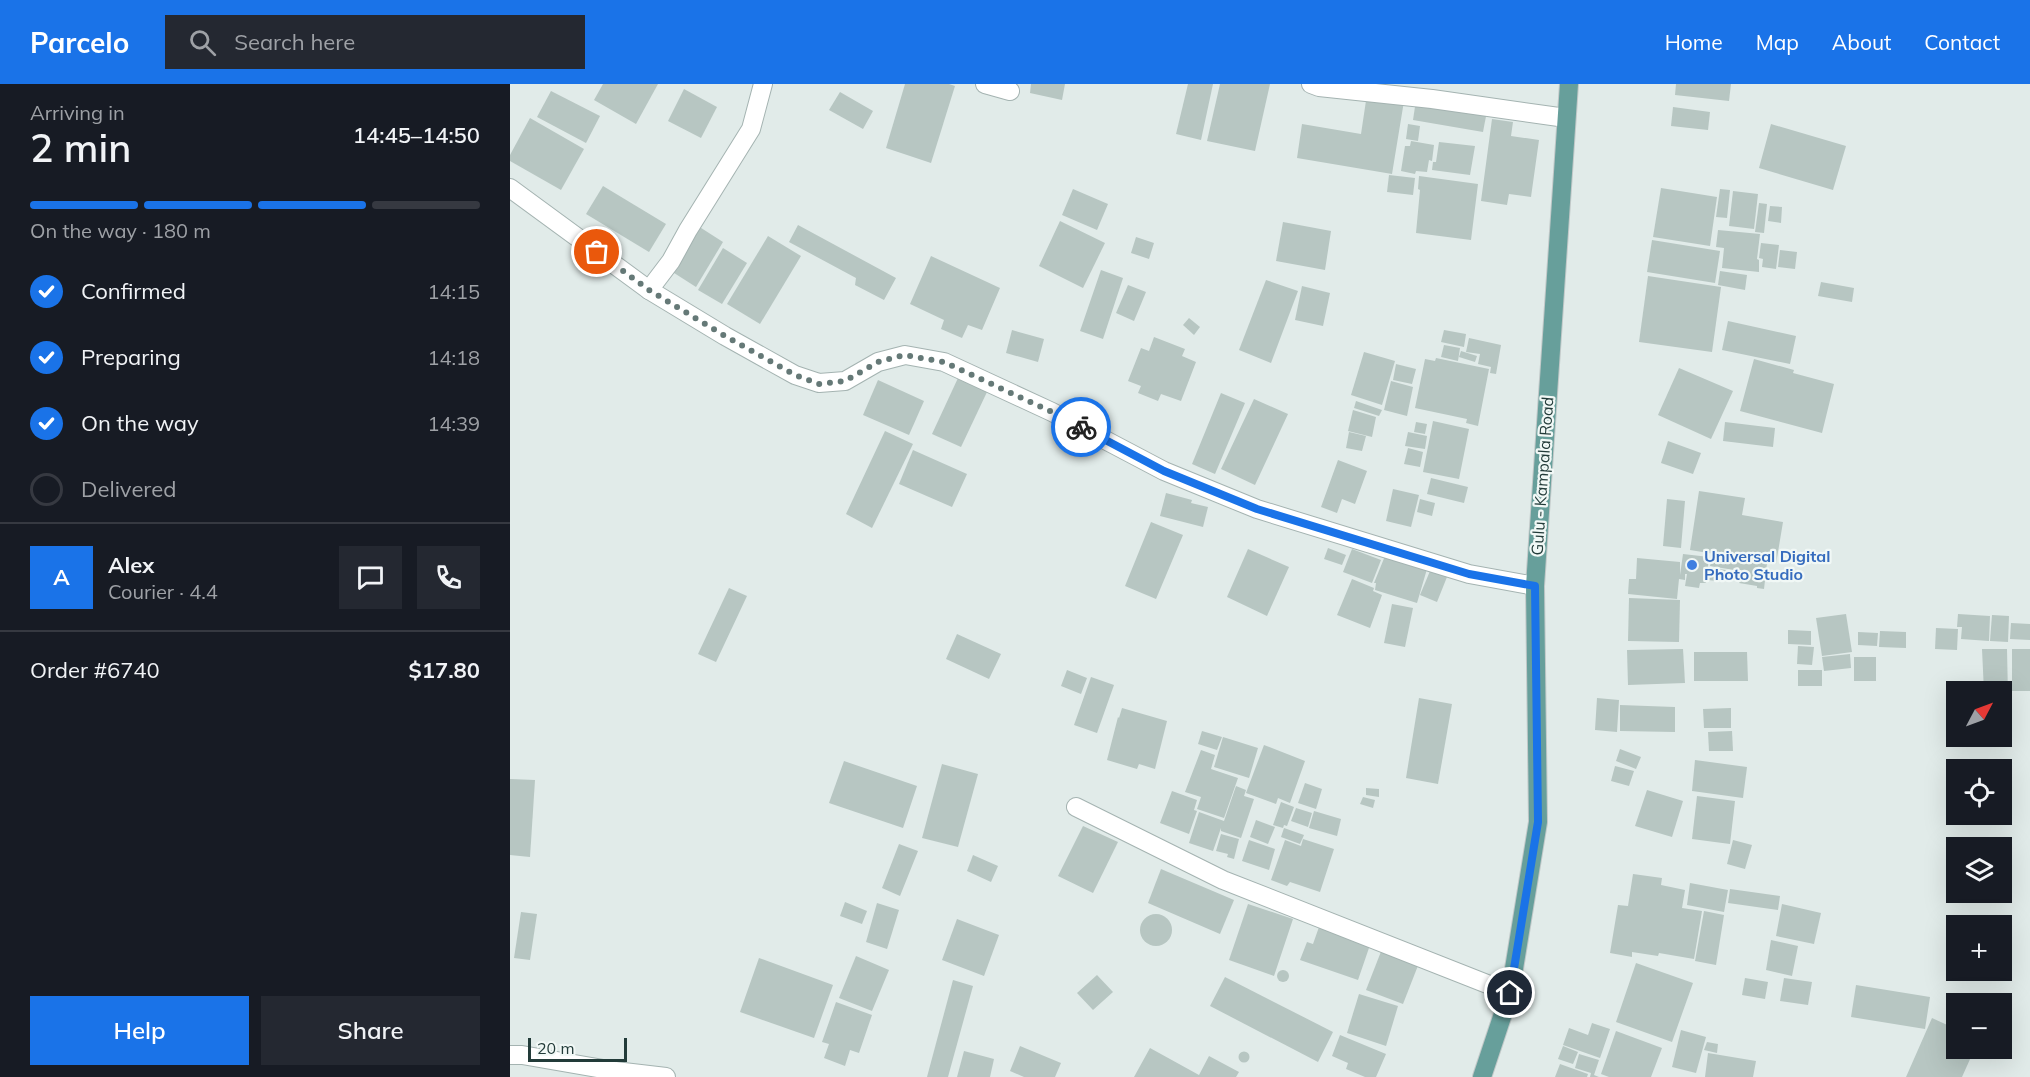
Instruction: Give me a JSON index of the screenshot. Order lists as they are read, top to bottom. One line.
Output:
{"streets":{"main road":["Gulu - Kampala Road"]},"places":["Universal Digital Photo Studio"],"scale_bar":"20 m","north":"top right","page":{"header":"Parcelo","search":"Search here","nav":["Home","Map","About","Contact"],"heading":["2 min","Arriving in","14:45–14:50"],"panel":["Alex","Courier · 4.4","Order #6740","$17.80"],"bar":"On the way · 180 m","list":[["Confirmed","14:15"],["Preparing","14:18"],["On the way","14:39"],"Delivered"],"round":"A","map_buttons":["+","−"],"buttons":["Help","Share"],"scale":"20 m"}}
